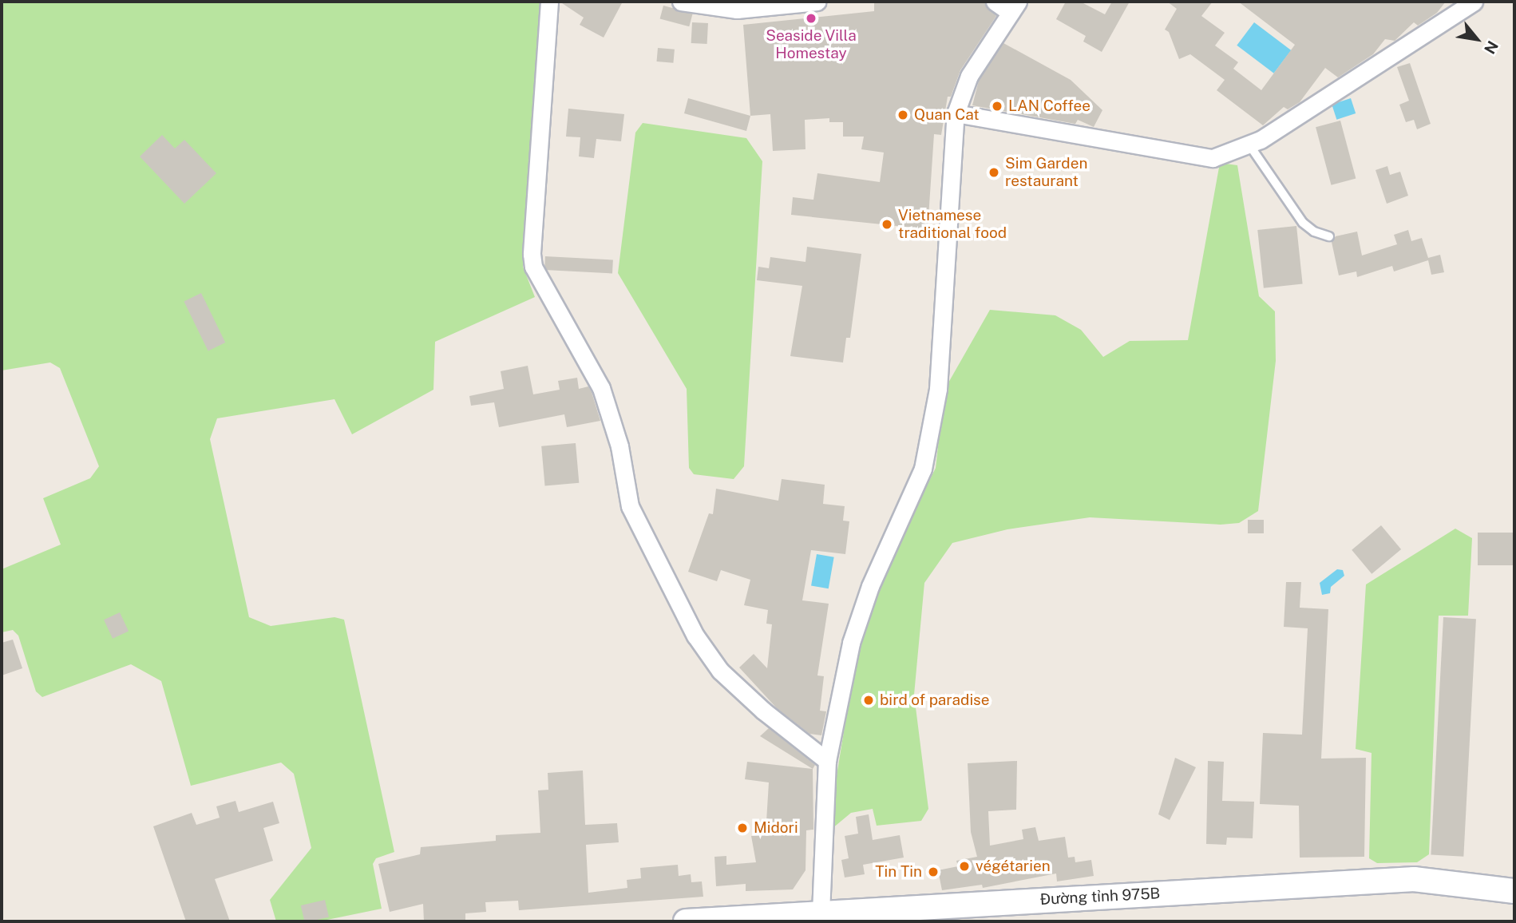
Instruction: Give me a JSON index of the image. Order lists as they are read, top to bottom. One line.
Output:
{"streets":{"main road":["Đường tỉnh 975B"]},"places":["Seaside Villa Homestay","LAN Coffee","Quan Cat","Sim Garden restaurant","Vietnamese traditional food","bird of paradise","Midori","végétarien","Tin Tin"],"north":"bottom right"}
